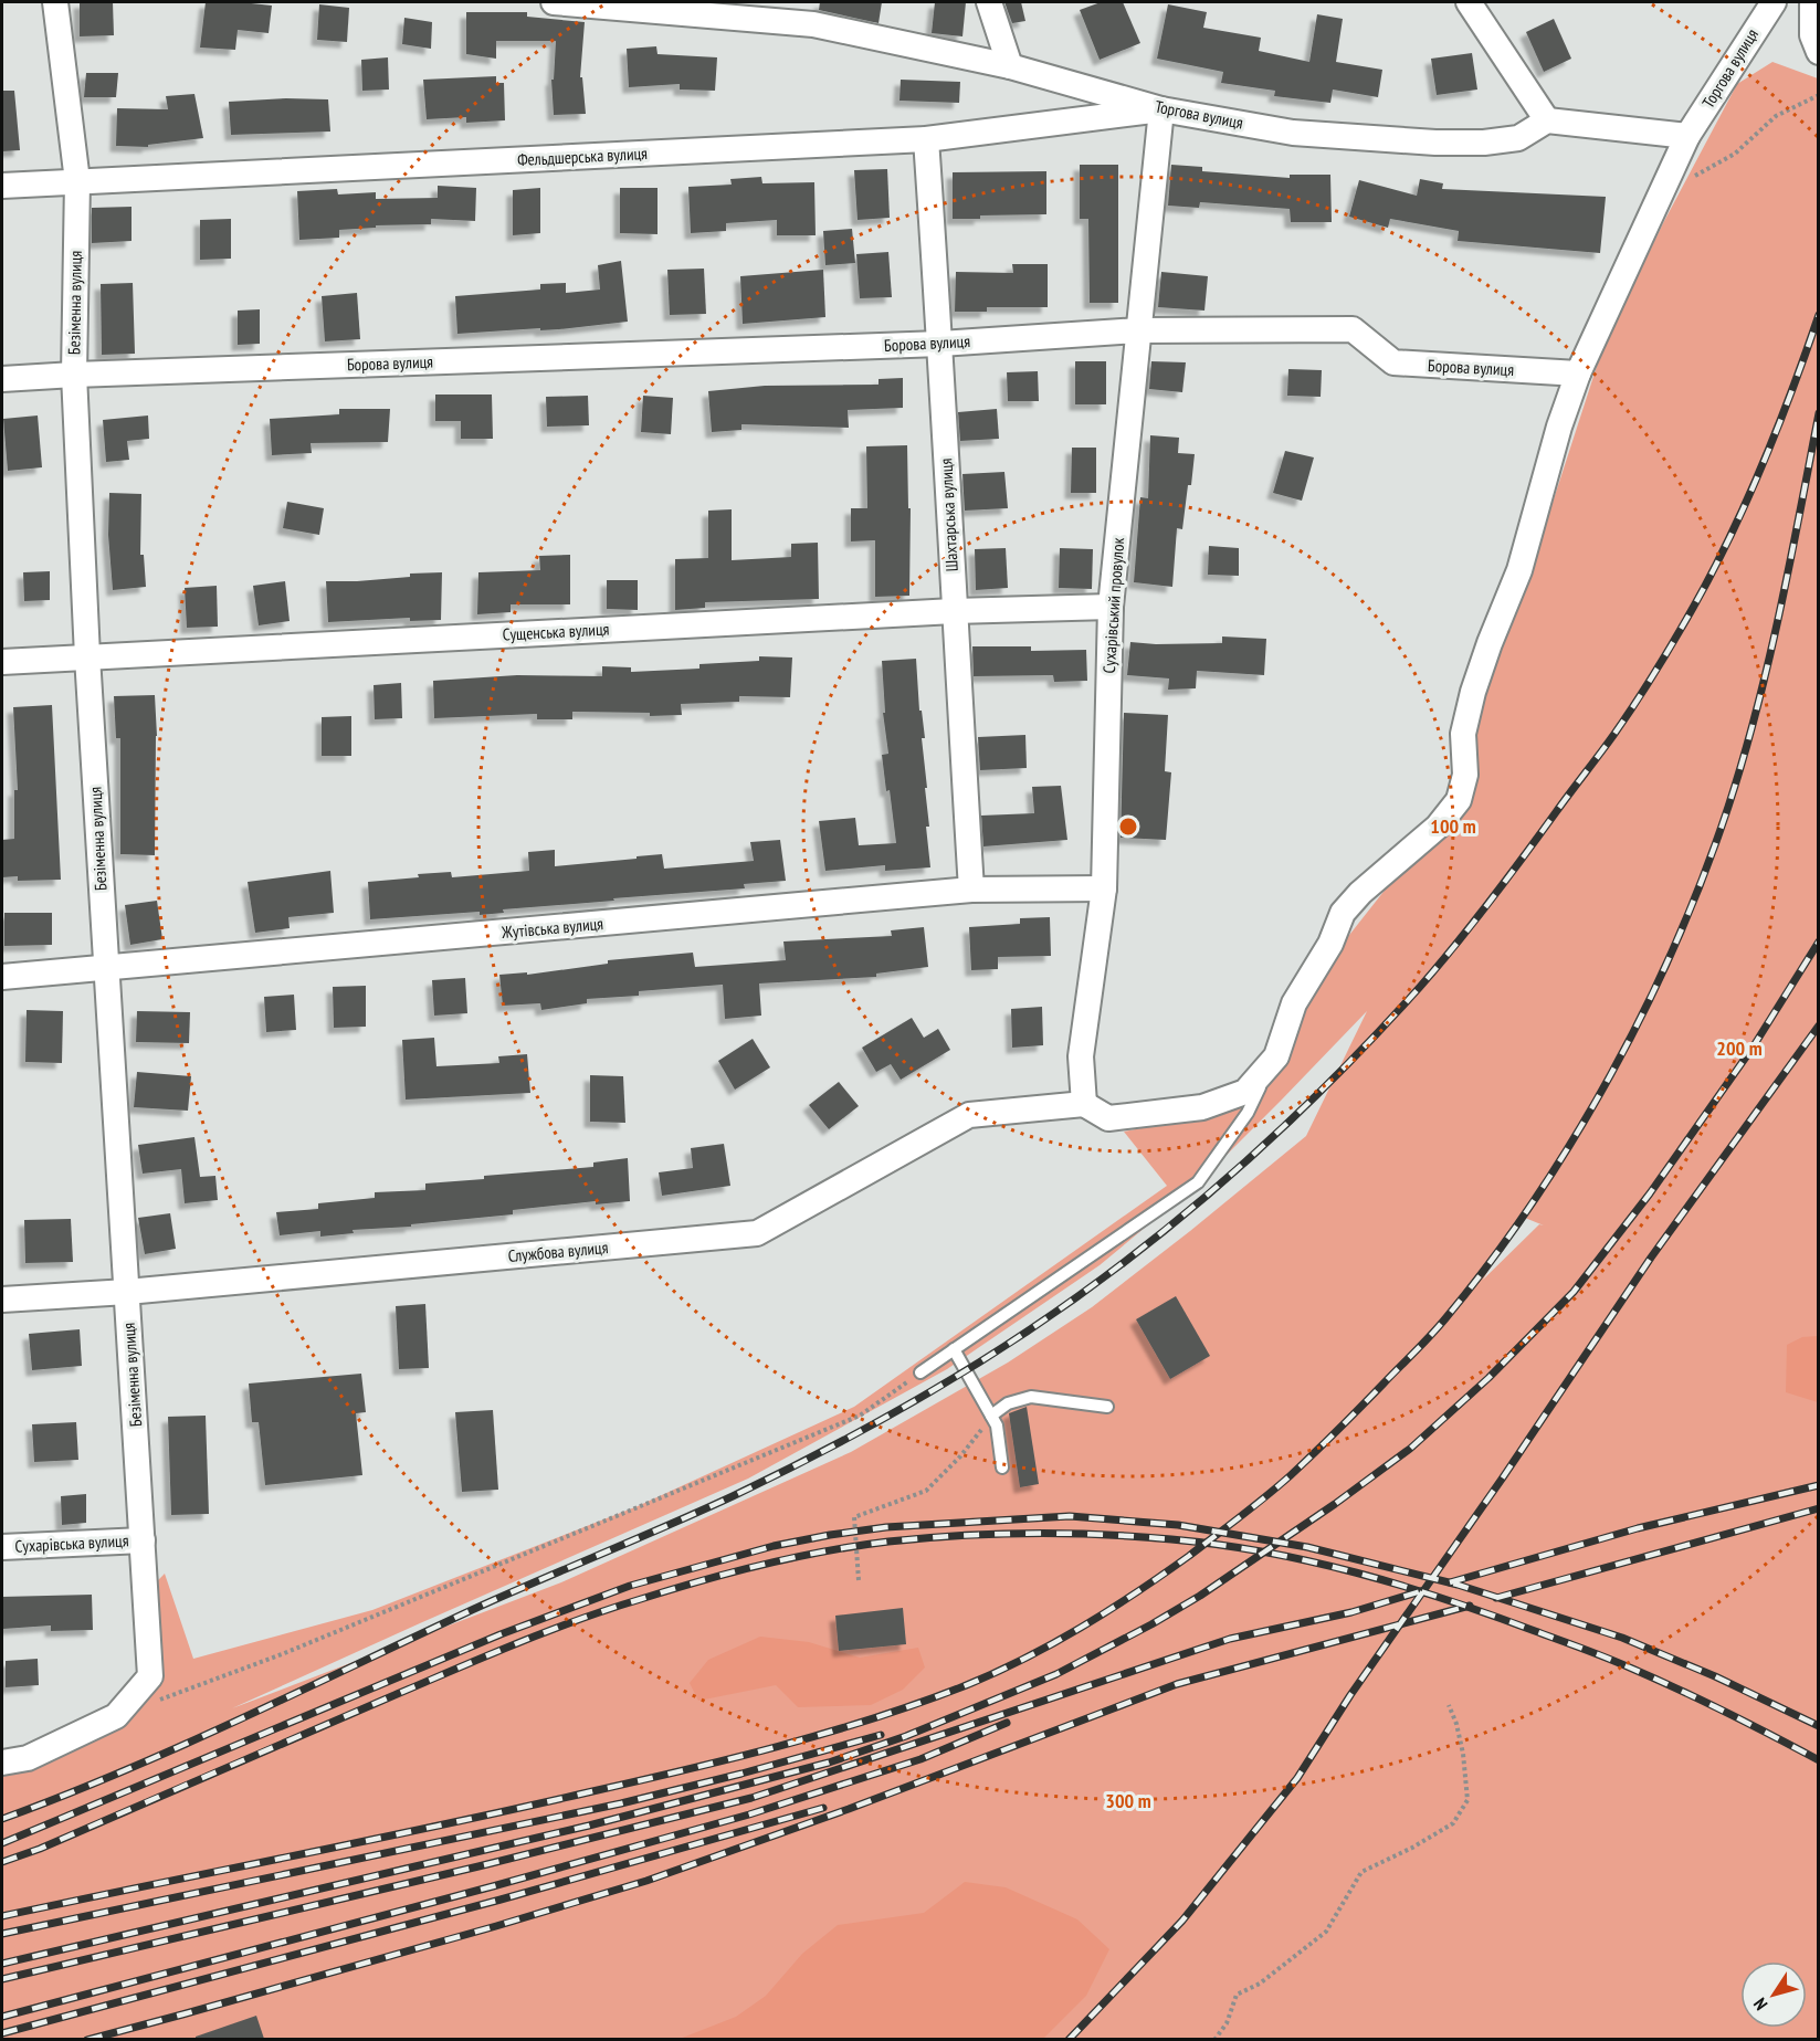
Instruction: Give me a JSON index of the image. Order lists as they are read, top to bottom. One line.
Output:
{"streets":{"street":["Торгова вулиця","Фельдшерська вулиця","Безіменна вулиця","Борова вулиця","Шахтарська вулиця","Сухарівський провулок","Сущенська вулиця","Жутівська вулиця","Службова вулиця","Сухарівська вулиця"]},"crossings":[["Торгова вулиця","Фельдшерська вулиця"],["Торгова вулиця","Сухарівський провулок"],["Фельдшерська вулиця","Безіменна вулиця"],["Фельдшерська вулиця","Шахтарська вулиця"],["Фельдшерська вулиця","Сухарівський провулок"],["Безіменна вулиця","Борова вулиця"],["Безіменна вулиця","Сущенська вулиця"],["Безіменна вулиця","Жутівська вулиця"],["Безіменна вулиця","Службова вулиця"],["Безіменна вулиця","Сухарівська вулиця"],["Борова вулиця","Шахтарська вулиця"],["Борова вулиця","Сухарівський провулок"],["Шахтарська вулиця","Сущенська вулиця"],["Шахтарська вулиця","Жутівська вулиця"],["Сухарівський провулок","Сущенська вулиця"],["Сухарівський провулок","Жутівська вулиця"],["Сухарівський провулок","Службова вулиця"]],"north":"bottom left","rings":["100 m","200 m","300 m"]}
